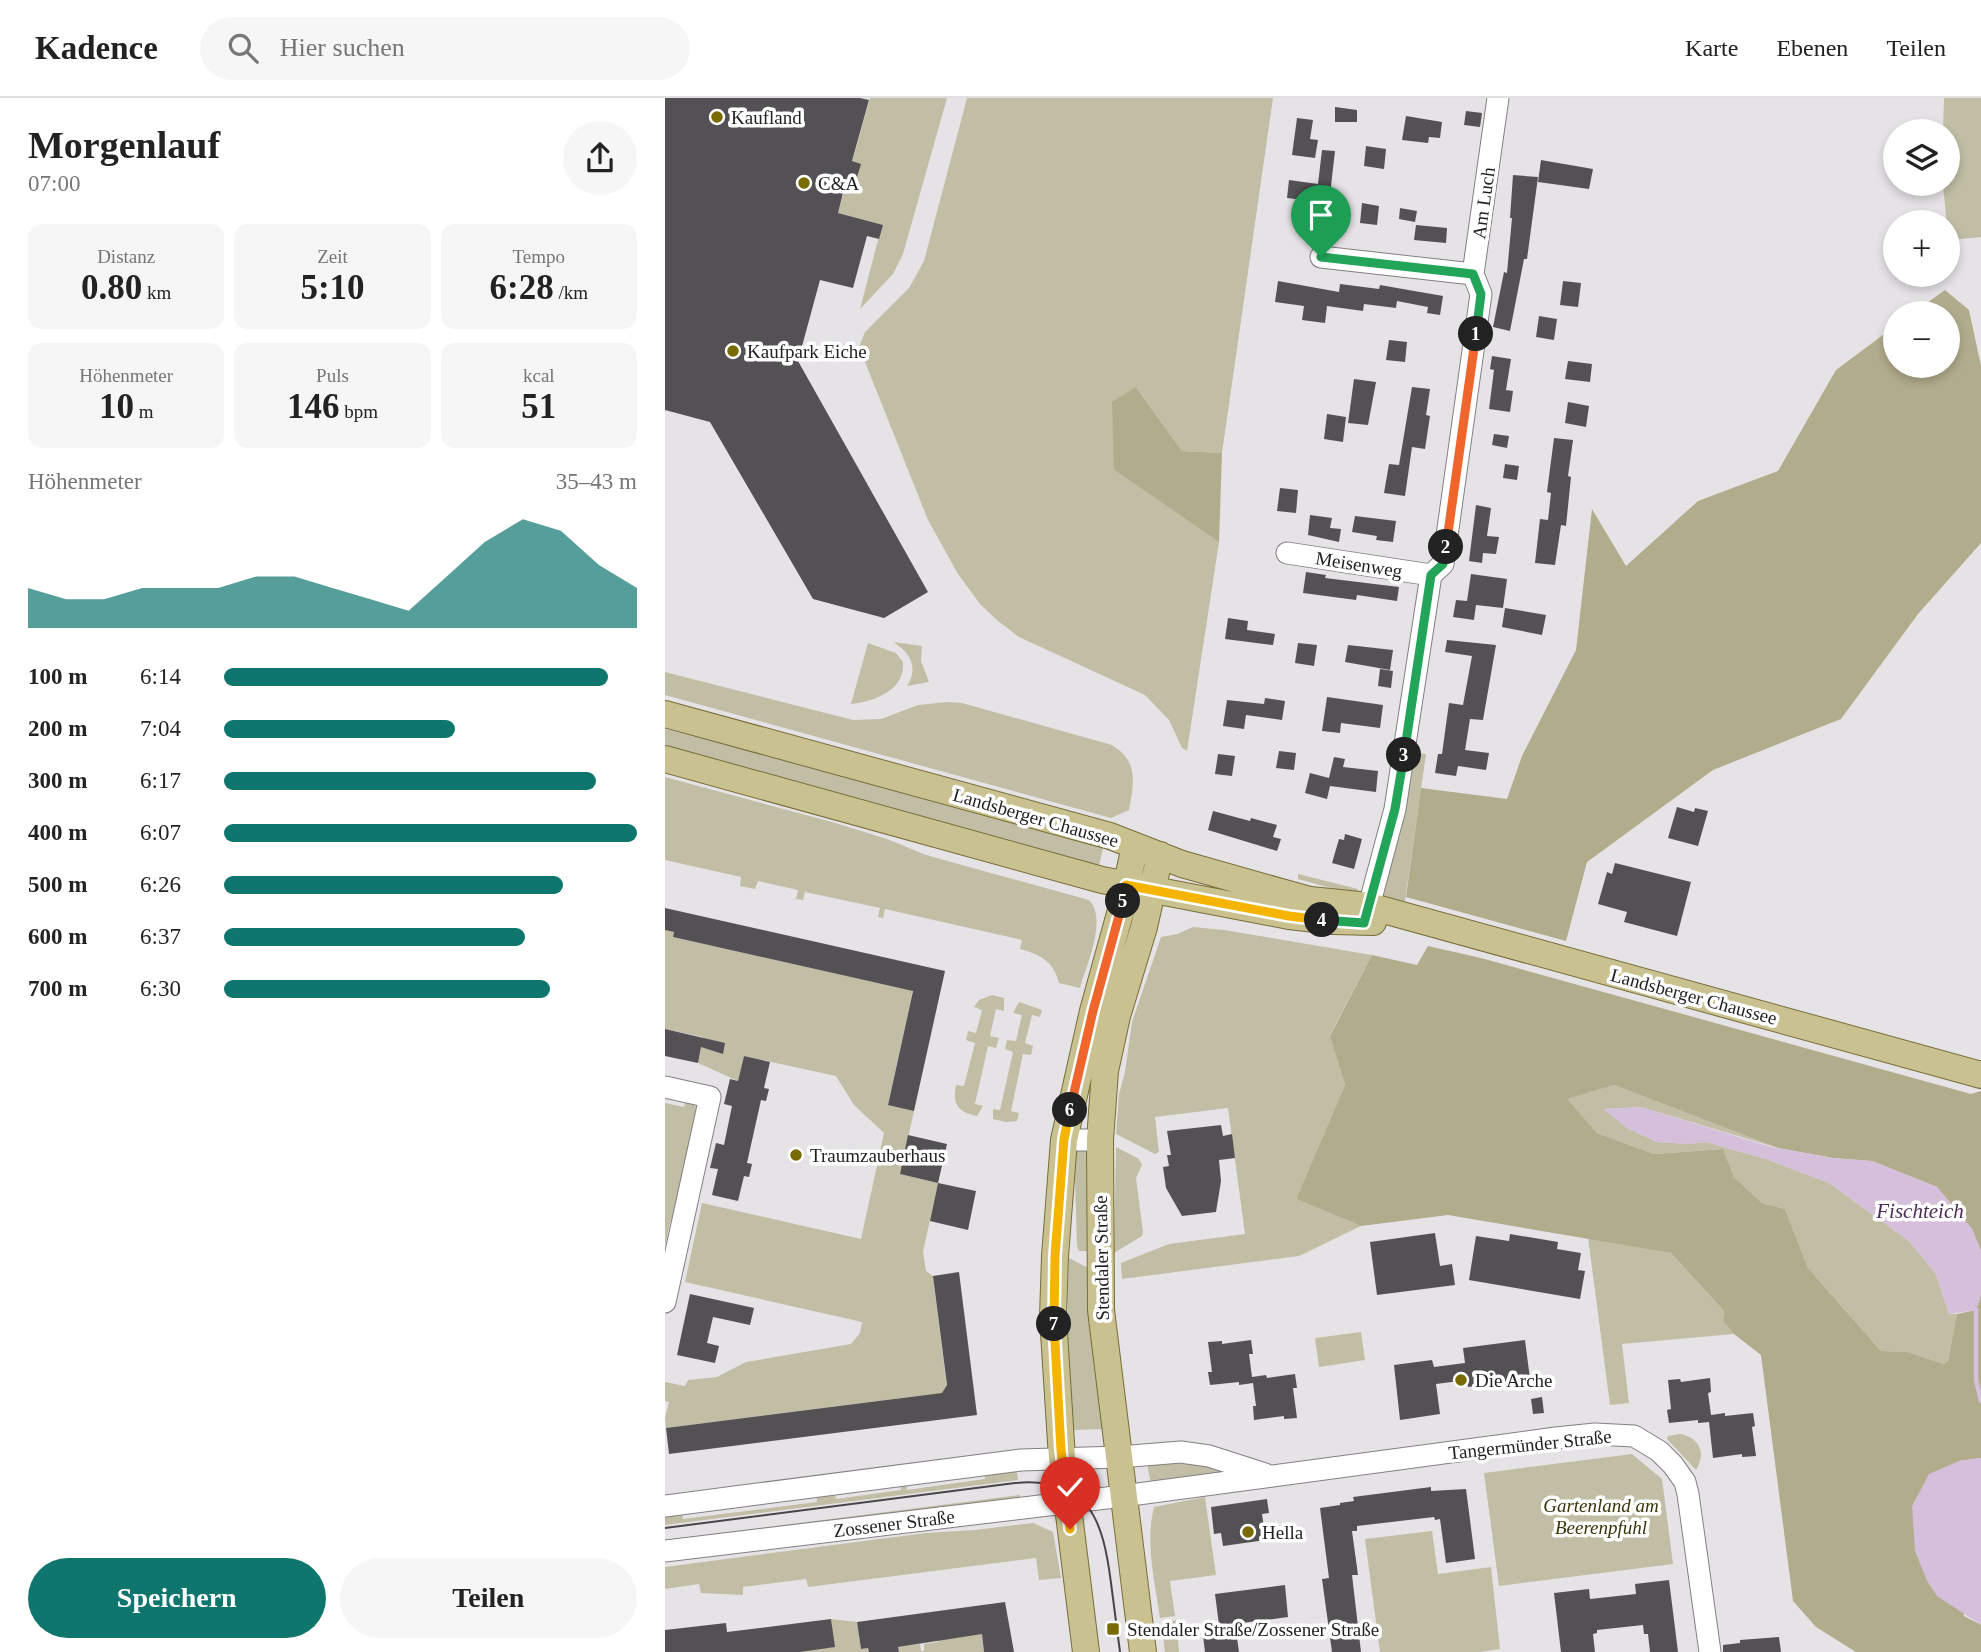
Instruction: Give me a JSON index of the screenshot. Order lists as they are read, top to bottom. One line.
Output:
{"streets":{"main road":["Landsberger Chaussee","Stendaler Straße"],"street":["Am Luch","Meisenweg","Tangermünder Straße","Zossener Straße"]},"crossings":[["Am Luch","Meisenweg"],["Am Luch","Landsberger Chaussee"],["Landsberger Chaussee","Stendaler Straße"],["Stendaler Straße","Tangermünder Straße"],["Stendaler Straße","Zossener Straße"],["Tangermünder Straße","Zossener Straße"]],"water":["Fischteich"],"parks":["Gartenland am Beerenpfuhl"],"places":{"other":["Kaufland","C&A","Kaufpark Eiche","Traumzauberhaus","Die Arche","Hella"],"transit":["Stendaler Straße/Zossener Straße"]},"page":{"header":"Kadence","search":"Hier suchen","nav":["Karte","Ebenen","Teilen"],"heading":["Morgenlauf","07:00"],"map_buttons":["+","−"],"stats":[["Distanz","0.80 km"],["Zeit","5:10"],["Tempo","6:28 /km"],["Höhenmeter","10 m"],["Puls","146 bpm"],["kcal","51"]],"pins":["1","2","3","5","4","6","7"],"chart":["Höhenmeter","35–43 m"],"list":[{"name":"100 m","note":"6:14"},{"name":"200 m","note":"7:04"},{"name":"300 m","note":"6:17"},{"name":"400 m","note":"6:07"},{"name":"500 m","note":"6:26"},{"name":"600 m","note":"6:37"},{"name":"700 m","note":"6:30"}],"buttons":["Speichern","Teilen"]}}
